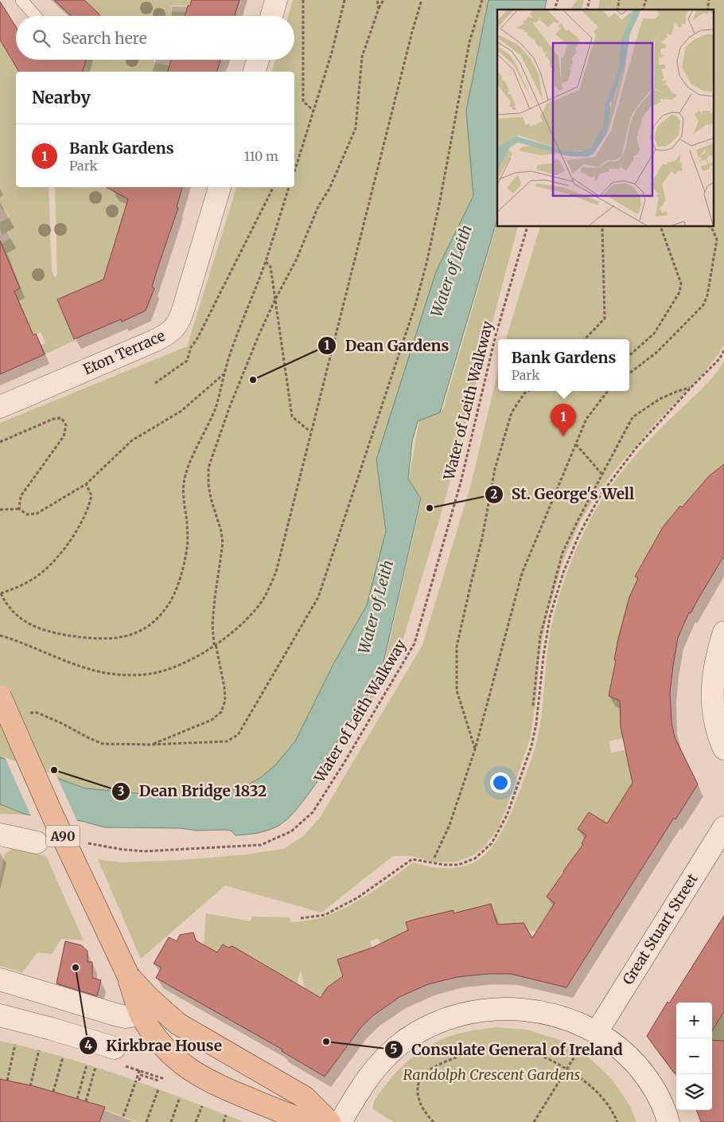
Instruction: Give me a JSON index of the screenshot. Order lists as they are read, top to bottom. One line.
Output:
{"streets":{"main road":["A90"],"street":["Eton Terrace","Great Stuart Street"],"path":["Water of Leith Walkway"]},"water":["Water of Leith"],"parks":["Randolph Crescent Gardens"],"places":["Dean Gardens","St. George's Well","Dean Bridge 1832","Kirkbrae House","Consulate General of Ireland"],"page":{"search":"Search here","heading":"Nearby","list":[{"mark":"1","name":"Bank Gardens","note":"Park","value":"110 m"}],"popup":["Bank Gardens","Park"],"pins":"1","map_buttons":["+","−"]}}
